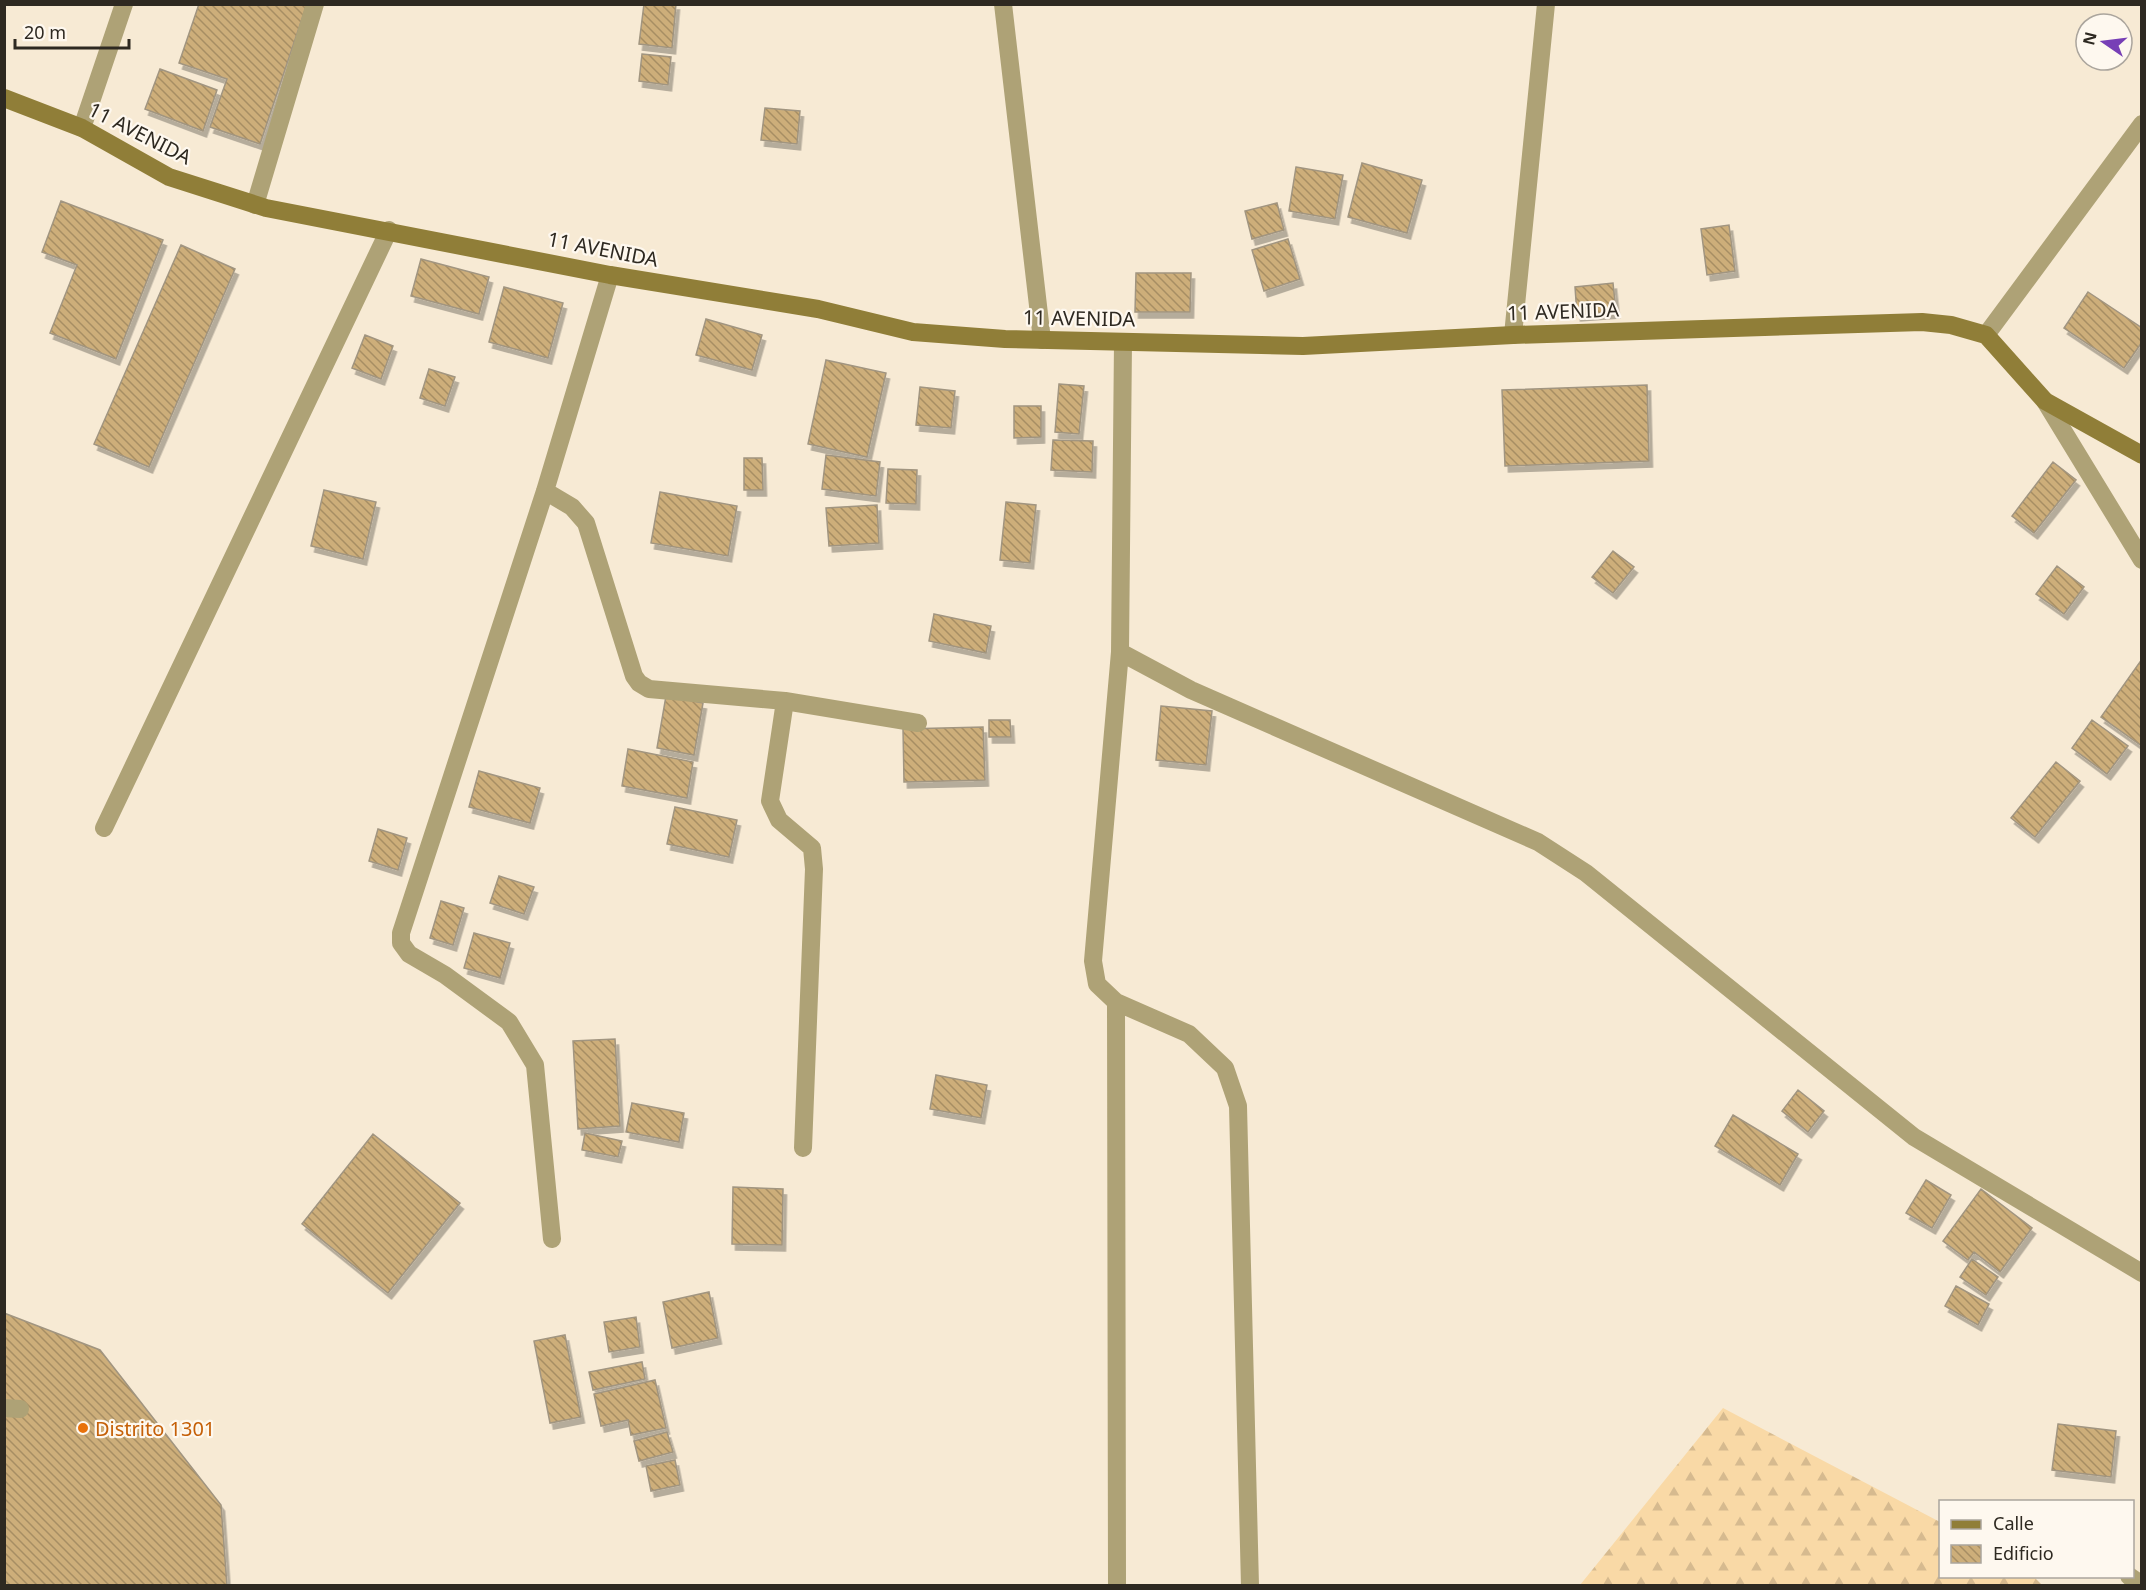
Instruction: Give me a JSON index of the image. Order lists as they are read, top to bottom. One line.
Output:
{"streets":{"street":["11 AVENIDA"]},"places":["Distrito 1301"],"legend":["Calle","Edificio"],"scale_bar":"20 m","north":"left"}
